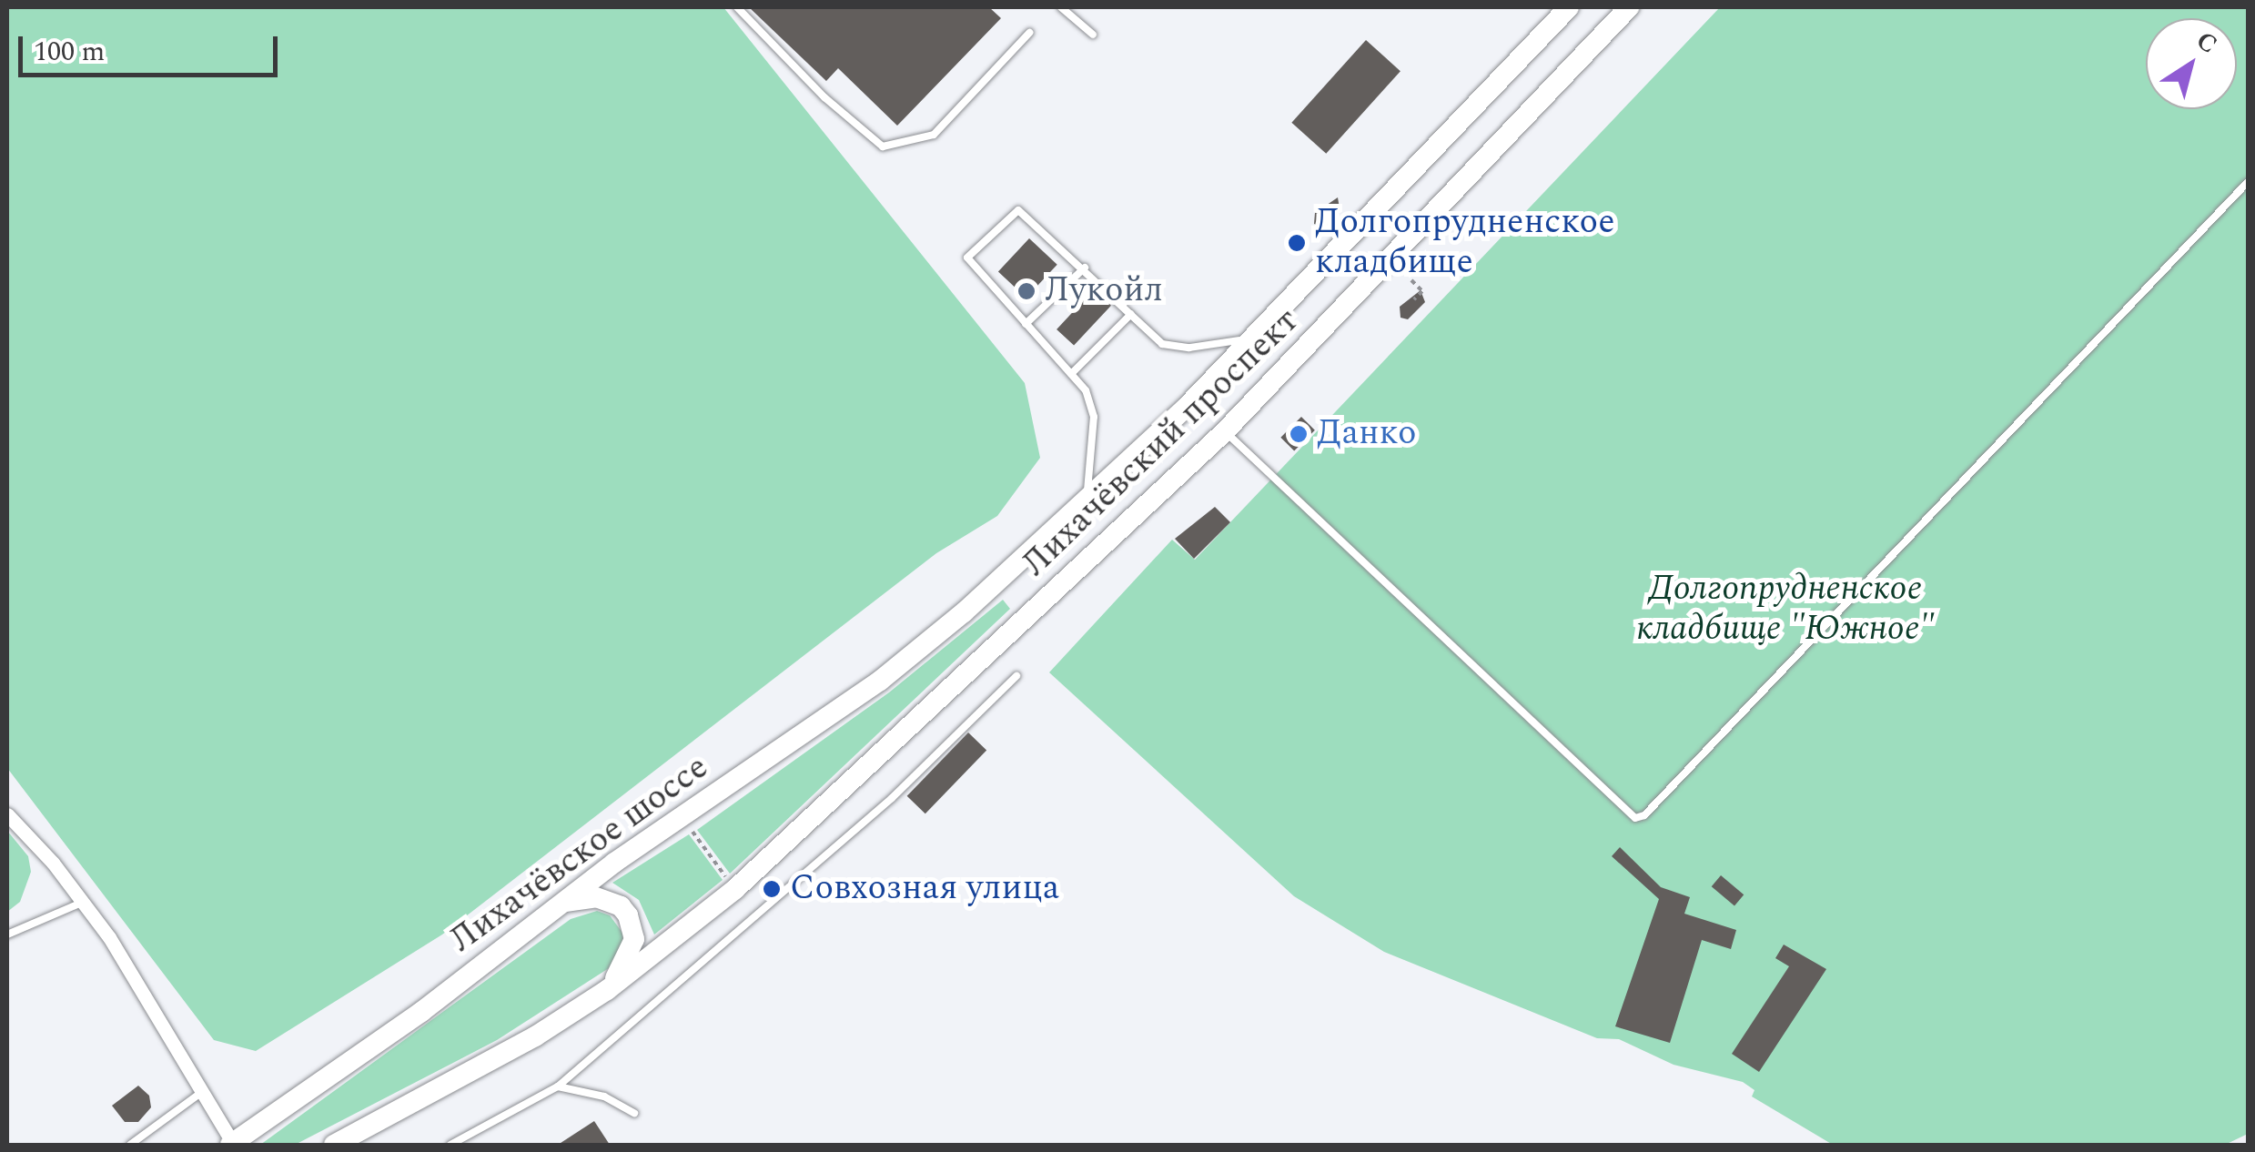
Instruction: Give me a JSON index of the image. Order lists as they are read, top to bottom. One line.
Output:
{"streets":{"main road":["Лихачёвский проспект","Лихачёвское шоссе"]},"crossings":[["Лихачёвский проспект","Лихачёвское шоссе"]],"parks":["Долгопрудненское кладбище \"Южное\""],"places":["Долгопрудненское кладбище","Лукойл","Данко","Совхозная улица"],"scale_bar":"100 m","north":"top right"}
